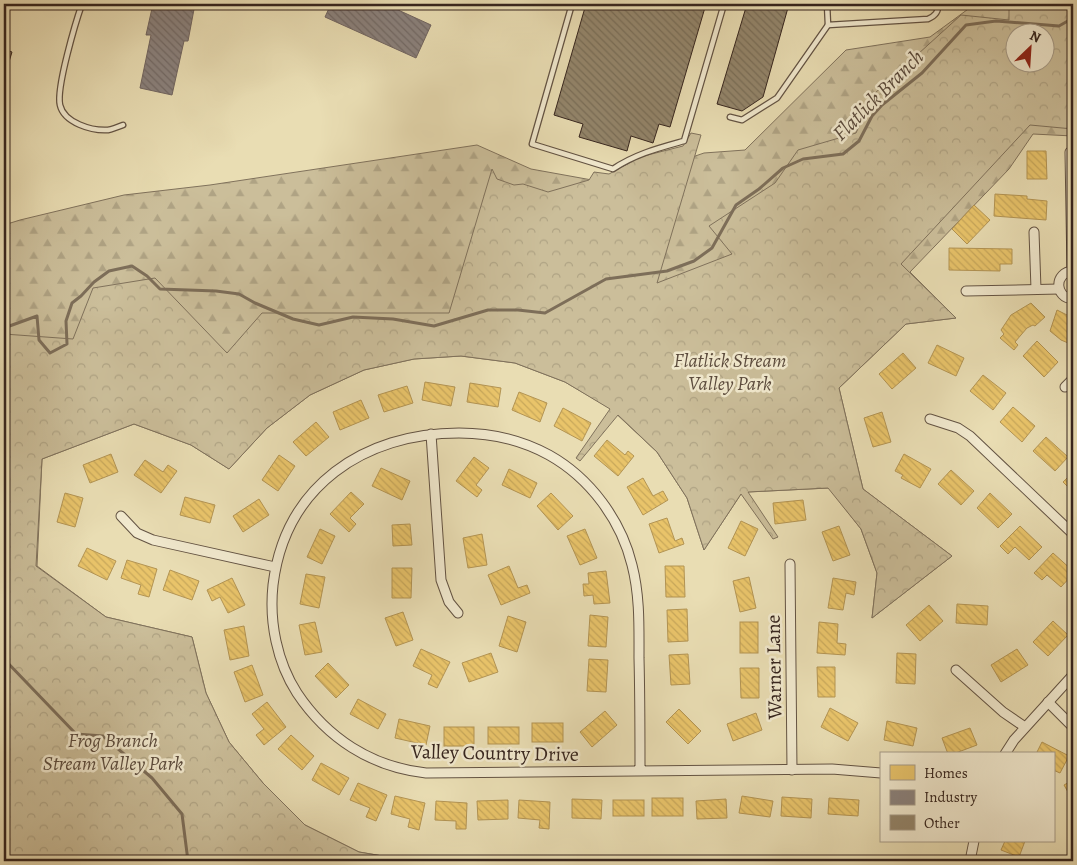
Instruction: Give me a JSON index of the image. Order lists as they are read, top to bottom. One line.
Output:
{"streets":{"street":["Warner Lane","Valley Country Drive"]},"crossings":[["Warner Lane","Valley Country Drive"]],"water":["Flatlick Branch"],"parks":["Flatlick Stream Valley Park","Frog Branch Stream Valley Park"],"legend":["Homes","Industry","Other"],"north":"top right"}
